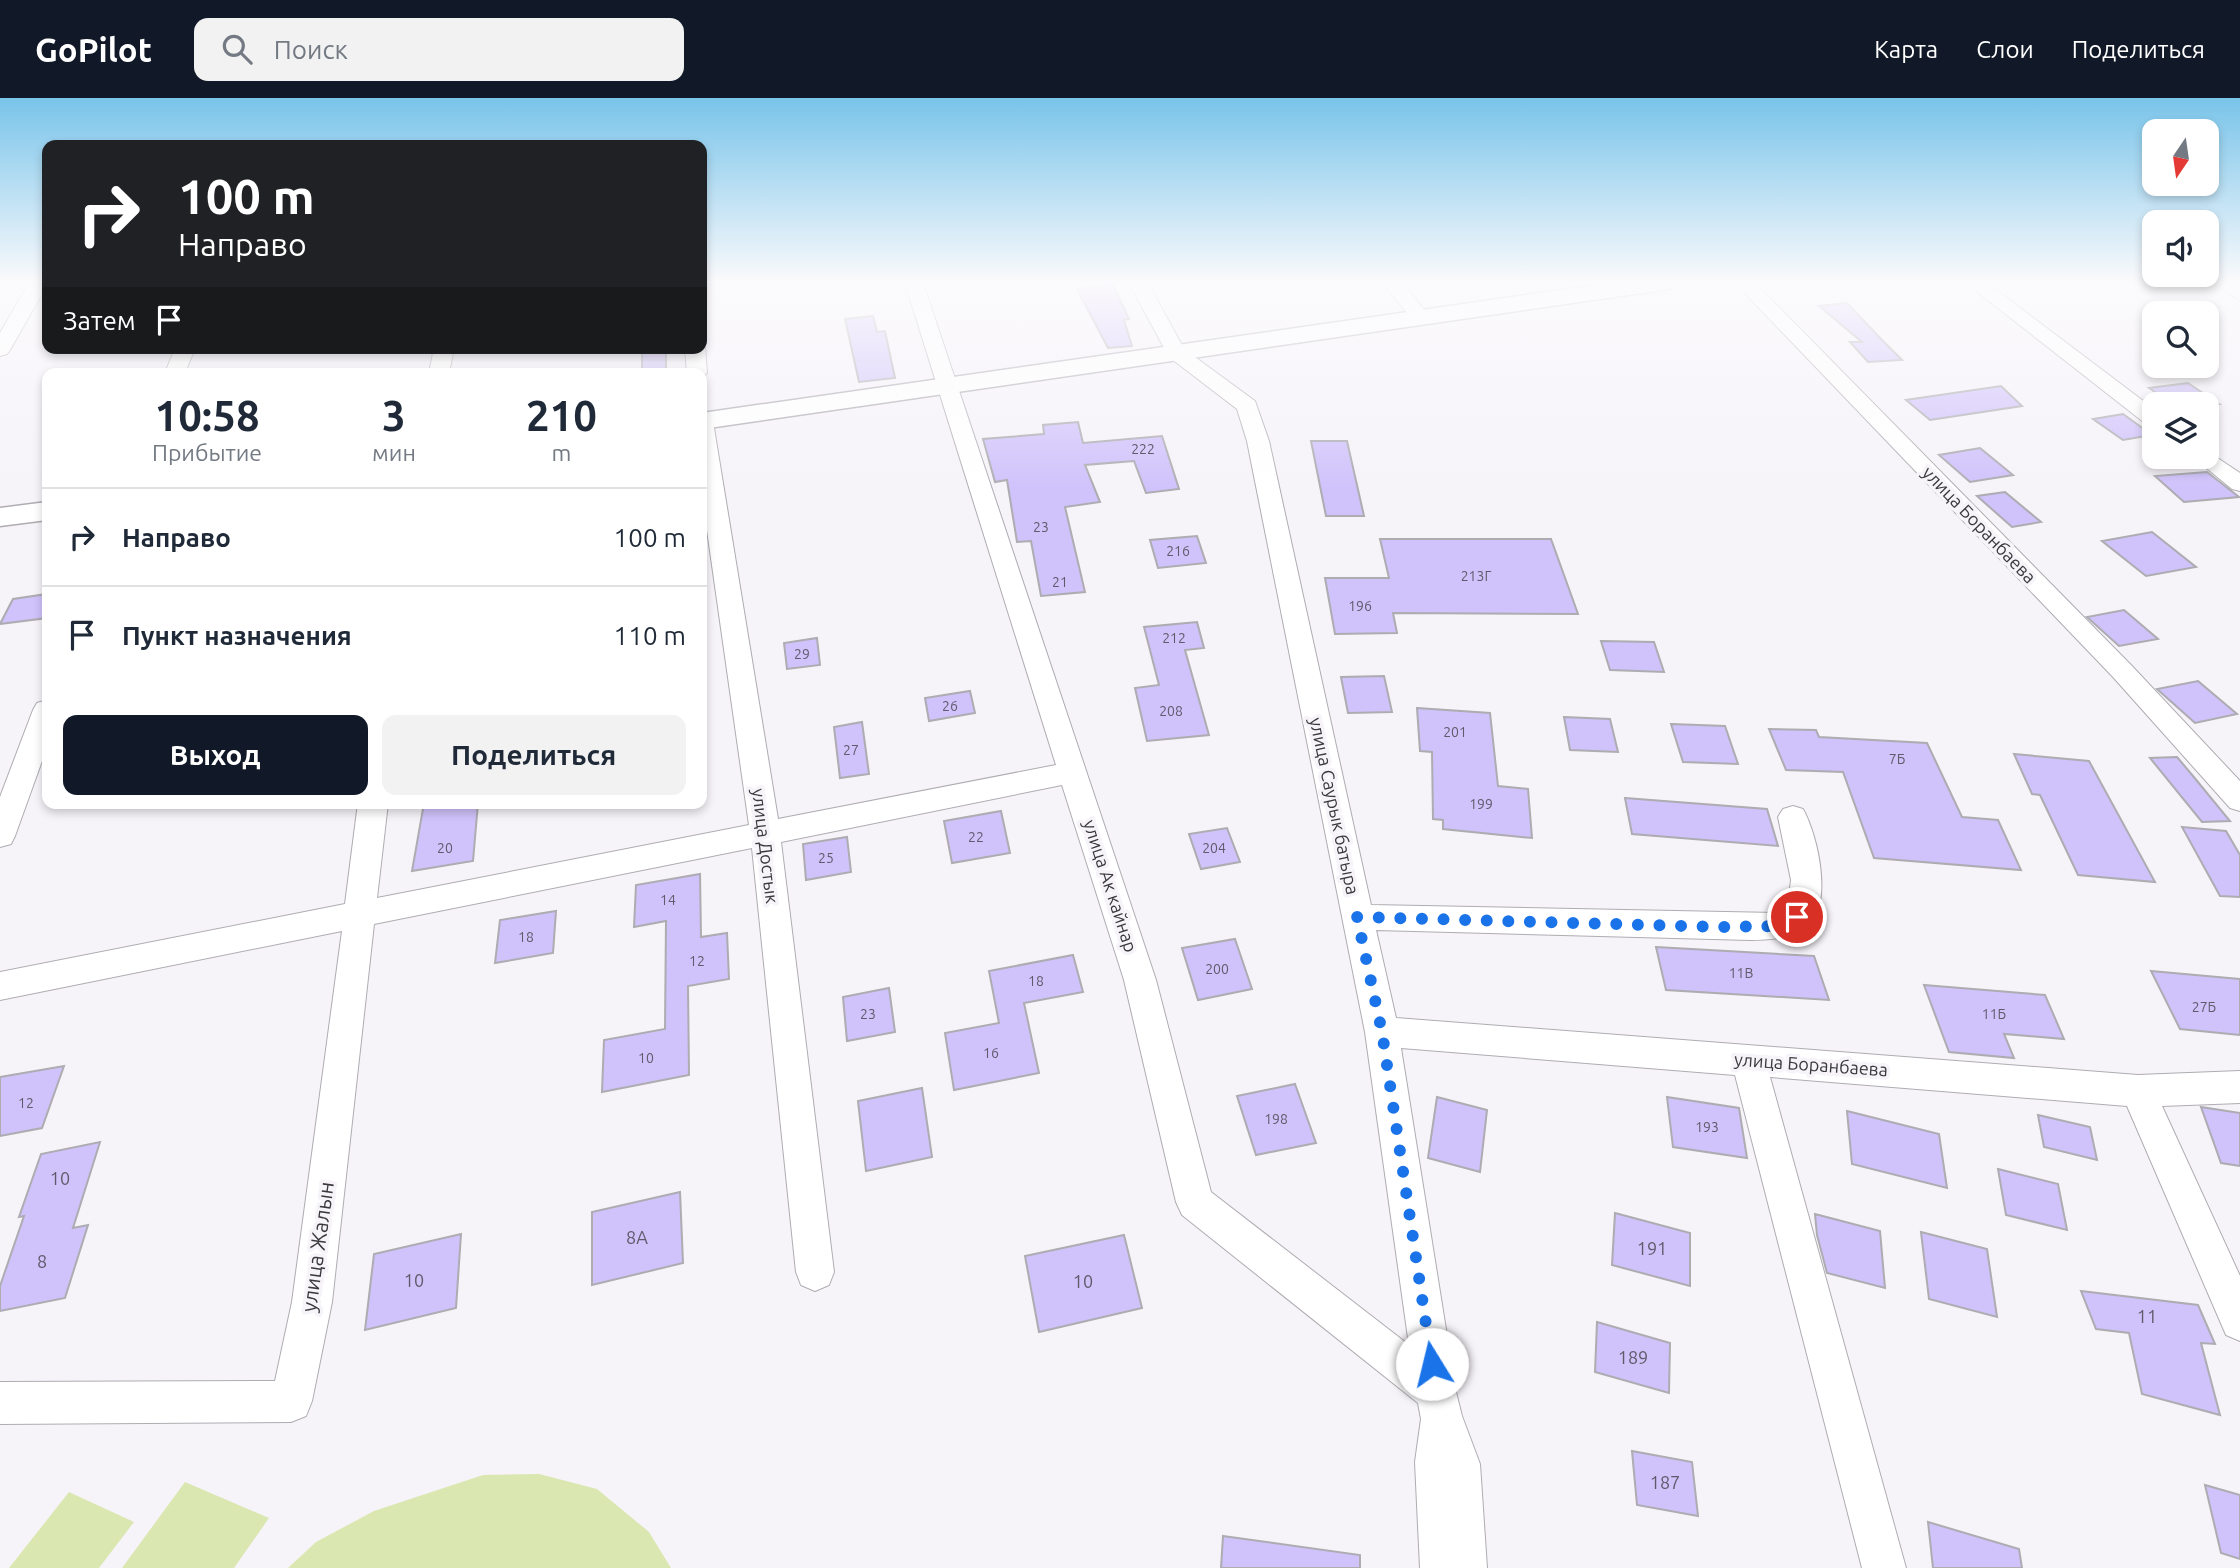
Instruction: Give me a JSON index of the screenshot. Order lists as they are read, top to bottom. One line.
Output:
{"streets":{"street":["улица Боранбаева","улица Саурык батыра","улица Достык","улица Ак кайнар","улица Жалын"]},"crossings":[["улица Боранбаева","улица Саурык батыра"],["улица Саурык батыра","улица Ак кайнар"]],"house_numbers":["222","23","216","213Г","21","196","212","29","26","208","201","27","7Б","199","22","20","204","25","14","18","12","200","11В","18","27Б","23","11Б","16","10","12","198","193","10","8А","191","8","10","10","11","189","187"],"north":"bottom","page":{"header":"GoPilot","search":"Поиск","nav":["Карта","Слои","Поделиться"],"turn":["100 m","Направо"],"then":"Затем","eta":["10:58","Прибытие","3","мин","210","m"],"list":[{"name":"Направо","value":"100 m"},{"name":"Пункт назначения","value":"110 m"}],"buttons":["Выход","Поделиться"]}}
